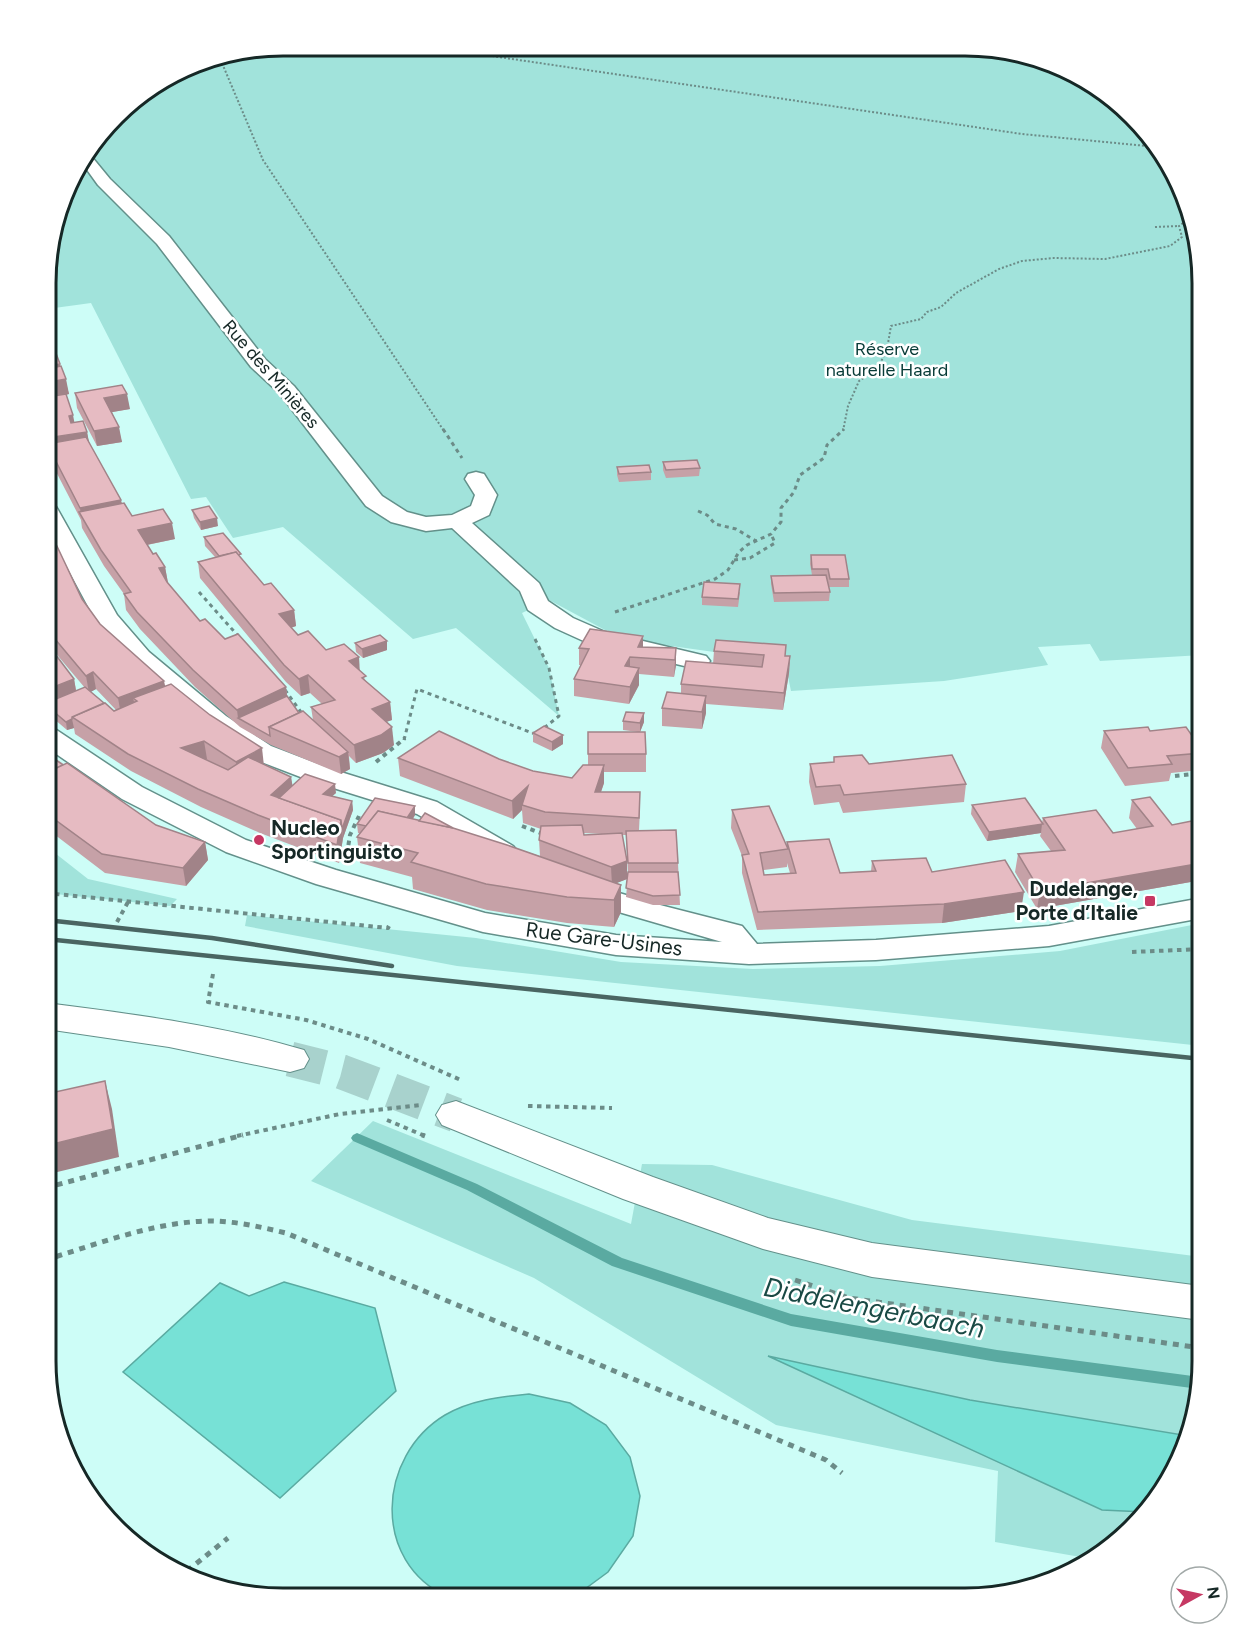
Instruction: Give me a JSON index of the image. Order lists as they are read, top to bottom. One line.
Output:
{"streets":{"street":["Rue des Minières","Rue Gare-Usines"]},"water":["Diddelengerbaach"],"parks":["Réserve naturelle Haard"],"places":{"other":["Nucleo Sportinguisto"],"transit":["Dudelange, Porte d’Italie"]},"north":"right"}
